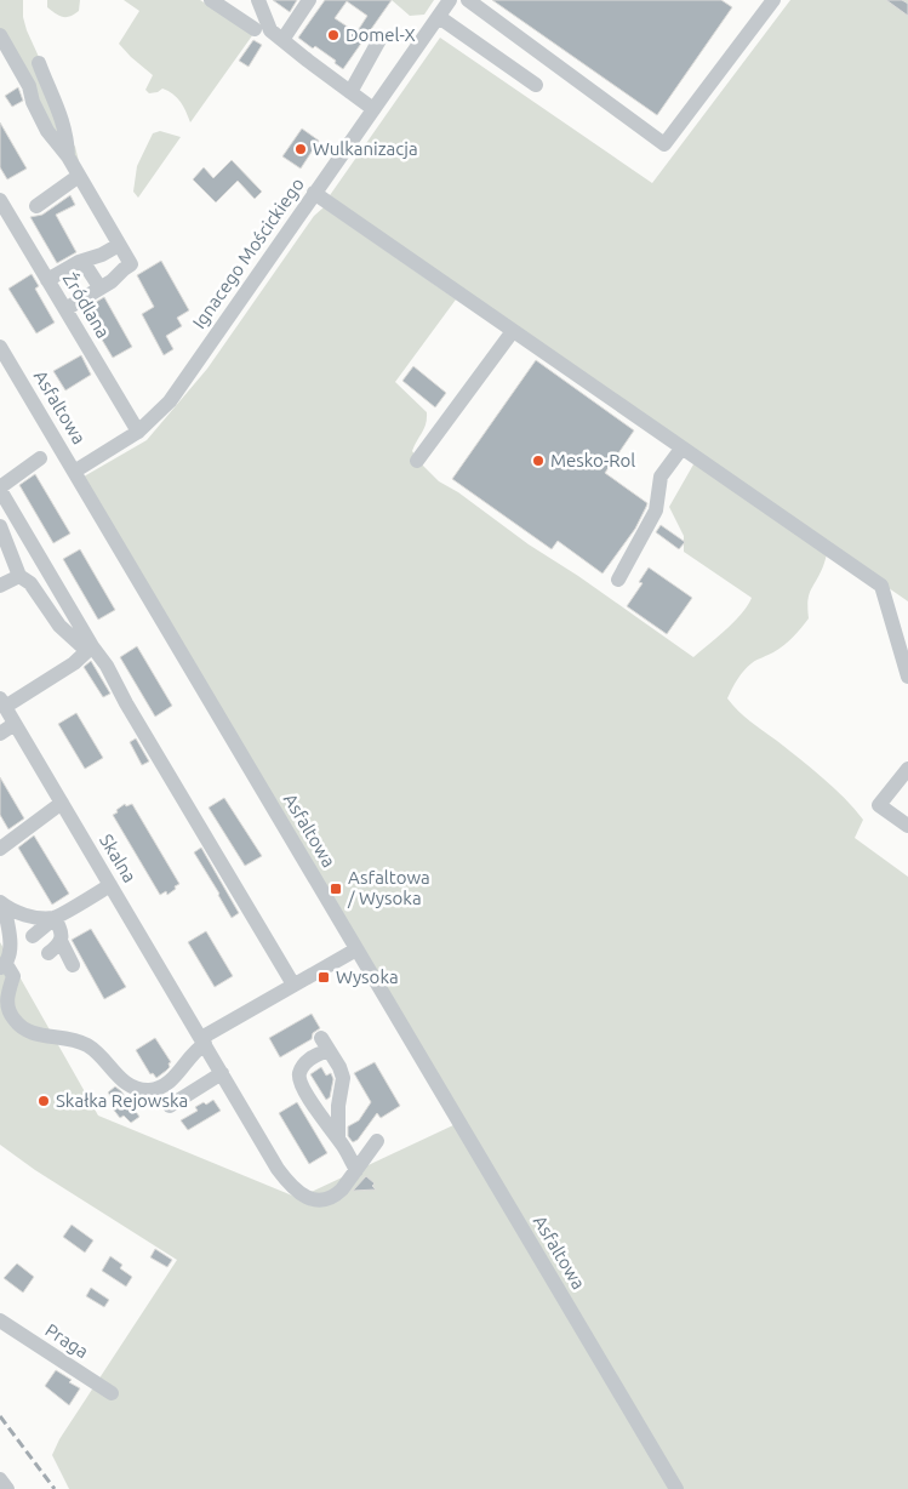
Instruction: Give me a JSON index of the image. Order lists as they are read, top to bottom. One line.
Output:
{"streets":{"street":["Ignacego Mościckiego","Źródlana","Asfaltowa","Skalna","Praga"]},"crossings":[["Ignacego Mościckiego","Źródlana"],["Ignacego Mościckiego","Asfaltowa"]],"places":{"other":["Domel-X","Wulkanizacja","Mesko-Rol","Skałka Rejowska"],"transit":["Asfaltowa / Wysoka","Wysoka"]}}
